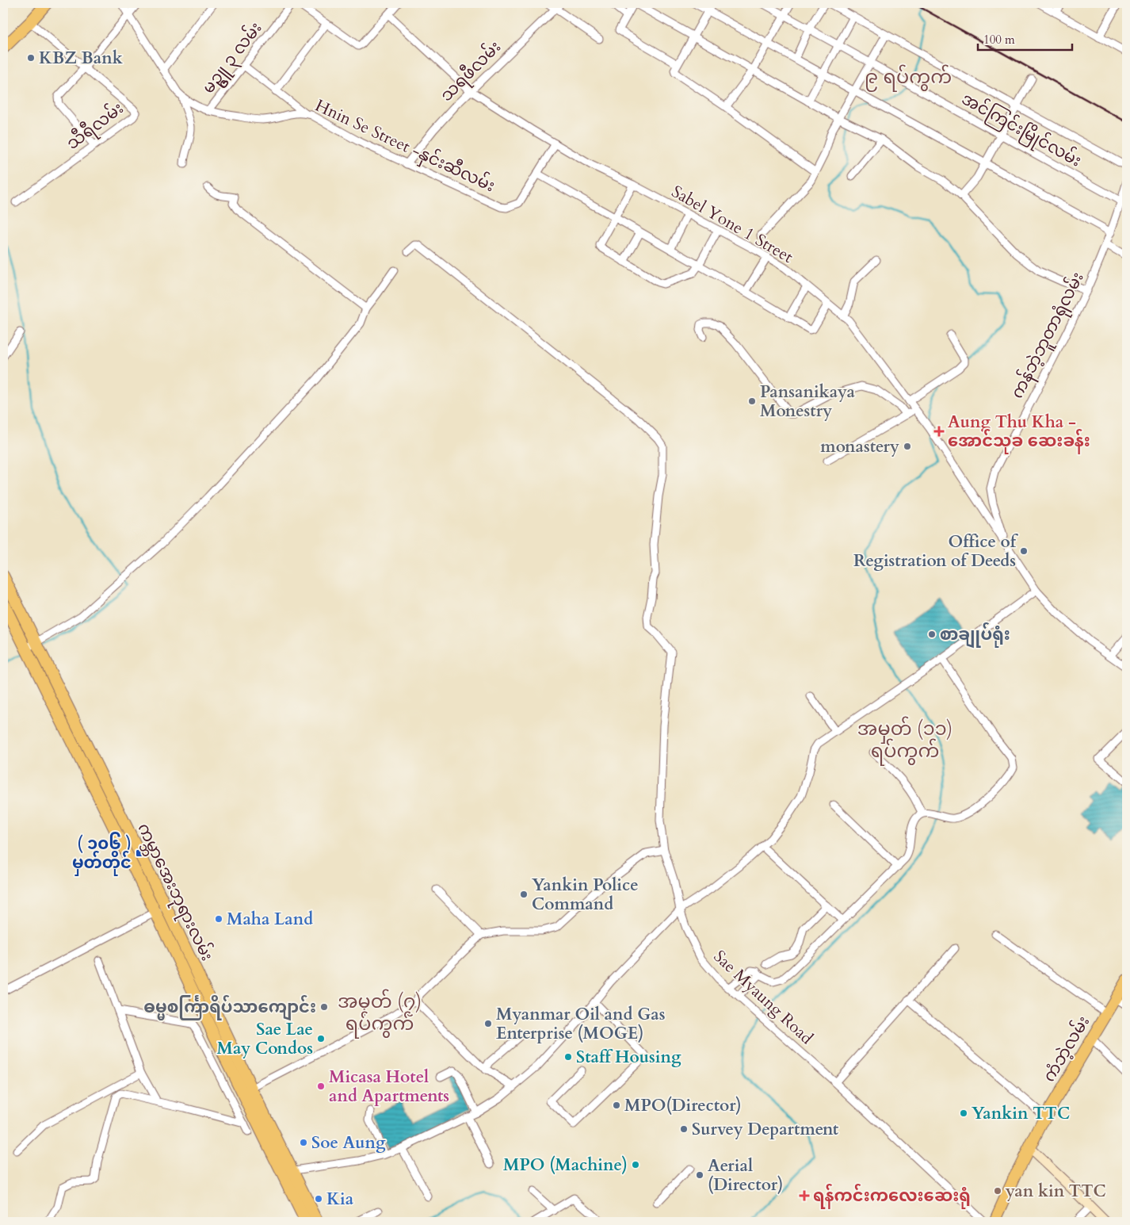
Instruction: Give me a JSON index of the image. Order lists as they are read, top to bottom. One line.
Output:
{"streets":{"main road":["ကမ္ဘာအေးဘုရားလမ်း","ကံဘဲ့လမ်း"],"street":["မဥ္ဇူ ၃ လမ်း","သရဖီလမ်း","သီရီလမ်း","အင်ကြင်းမြိုင်လမ်း","Hnin Se Street -နှင်းဆီလမ်း","Sabel Yone 1 Street","ကန်ဘဲ့ဘူတာရုံလမ်း","Sae Myaung Road"]},"crossings":[["မဥ္ဇူ ၃ လမ်း","Hnin Se Street -နှင်းဆီလမ်း"],["သရဖီလမ်း","Hnin Se Street -နှင်းဆီလမ်း"],["သရဖီလမ်း","Sabel Yone 1 Street"],["အင်ကြင်းမြိုင်လမ်း","ကန်ဘဲ့ဘူတာရုံလမ်း"],["Hnin Se Street -နှင်းဆီလမ်း","Sabel Yone 1 Street"],["Sabel Yone 1 Street","ကန်ဘဲ့ဘူတာရုံလမ်း"]],"districts":["၉ ရပ်ကွက်","အမှတ် (၁၁) ရပ်ကွက်","အမှတ် (၇) ရပ်ကွက်"],"places":{"other":["KBZ Bank","Pansanikaya Monestry","monastery","Office of Registration of Deeds","စာချုပ်ရုံး","Yankin Police Command","Maha Land","ဓမ္မစင်္ကြာရိပ်သာကျောင်း","Myanmar Oil and Gas Enterprise (MOGE)","Sae Lae May Condos","Staff Housing","Micasa Hotel and Apartments","MPO(Director)","Yankin TTC","Survey Department","Soe Aung","MPO (Machine)","Aerial (Director)","yan kin TTC","Kia"],"health":["Aung Thu Kha - အောင်သုခ ဆေးခန်း","ရန်ကင်းကလေးဆေးရုံ"],"transit":["( ၁၀၆ ) မှတ်တိုင်"]},"scale_bar":"100 m"}
